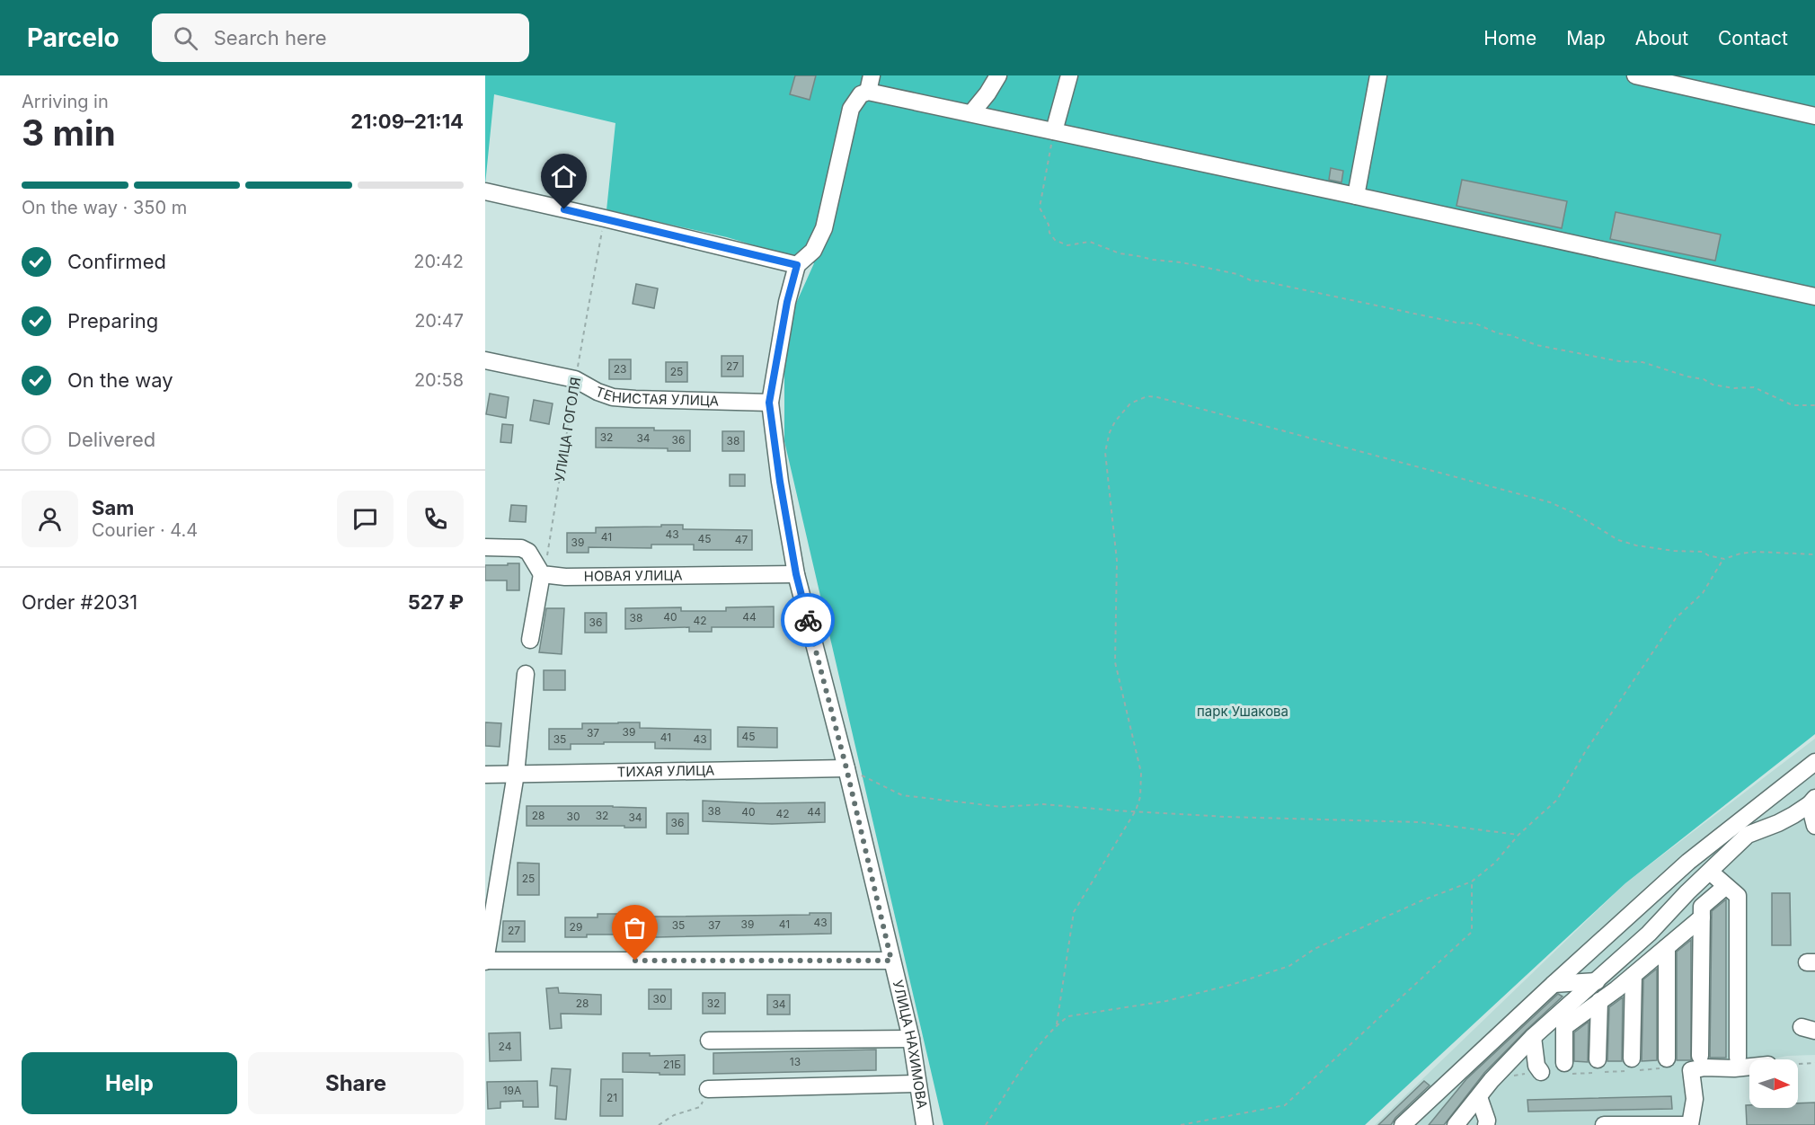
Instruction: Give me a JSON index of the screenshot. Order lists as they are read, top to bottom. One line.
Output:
{"streets":{"street":["ТЕНИСТАЯ УЛИЦА","НОВАЯ УЛИЦА","ТИХАЯ УЛИЦА","УЛИЦА НАХИМОВА"],"path":["УЛИЦА ГОГОЛЯ"]},"crossings":[["ТЕНИСТАЯ УЛИЦА","УЛИЦА ГОГОЛЯ"],["ТЕНИСТАЯ УЛИЦА","УЛИЦА НАХИМОВА"],["УЛИЦА ГОГОЛЯ","НОВАЯ УЛИЦА"],["НОВАЯ УЛИЦА","УЛИЦА НАХИМОВА"],["ТИХАЯ УЛИЦА","УЛИЦА НАХИМОВА"]],"parks":["парк Ушакова"],"house_numbers":["27","23","25","32","34","36","38","43","41","45","47","39","40","44","38","42","36","39","37","45","41","35","43","38","40","44","42","28","32","30","34","36","25","43","39","41","35","37","29","27","30","28","32","34","24","13","21Б","19А","21"],"north":"right","page":{"header":"Parcelo","search":"Search here","nav":["Home","Map","About","Contact"],"heading":["3 min","Arriving in","21:09–21:14"],"panel":["Sam","Courier · 4.4","Order #2031","527 ₽"],"bar":"On the way · 350 m","list":[["Confirmed","20:42"],["Preparing","20:47"],["On the way","20:58"],"Delivered"],"buttons":["Help","Share"]}}
